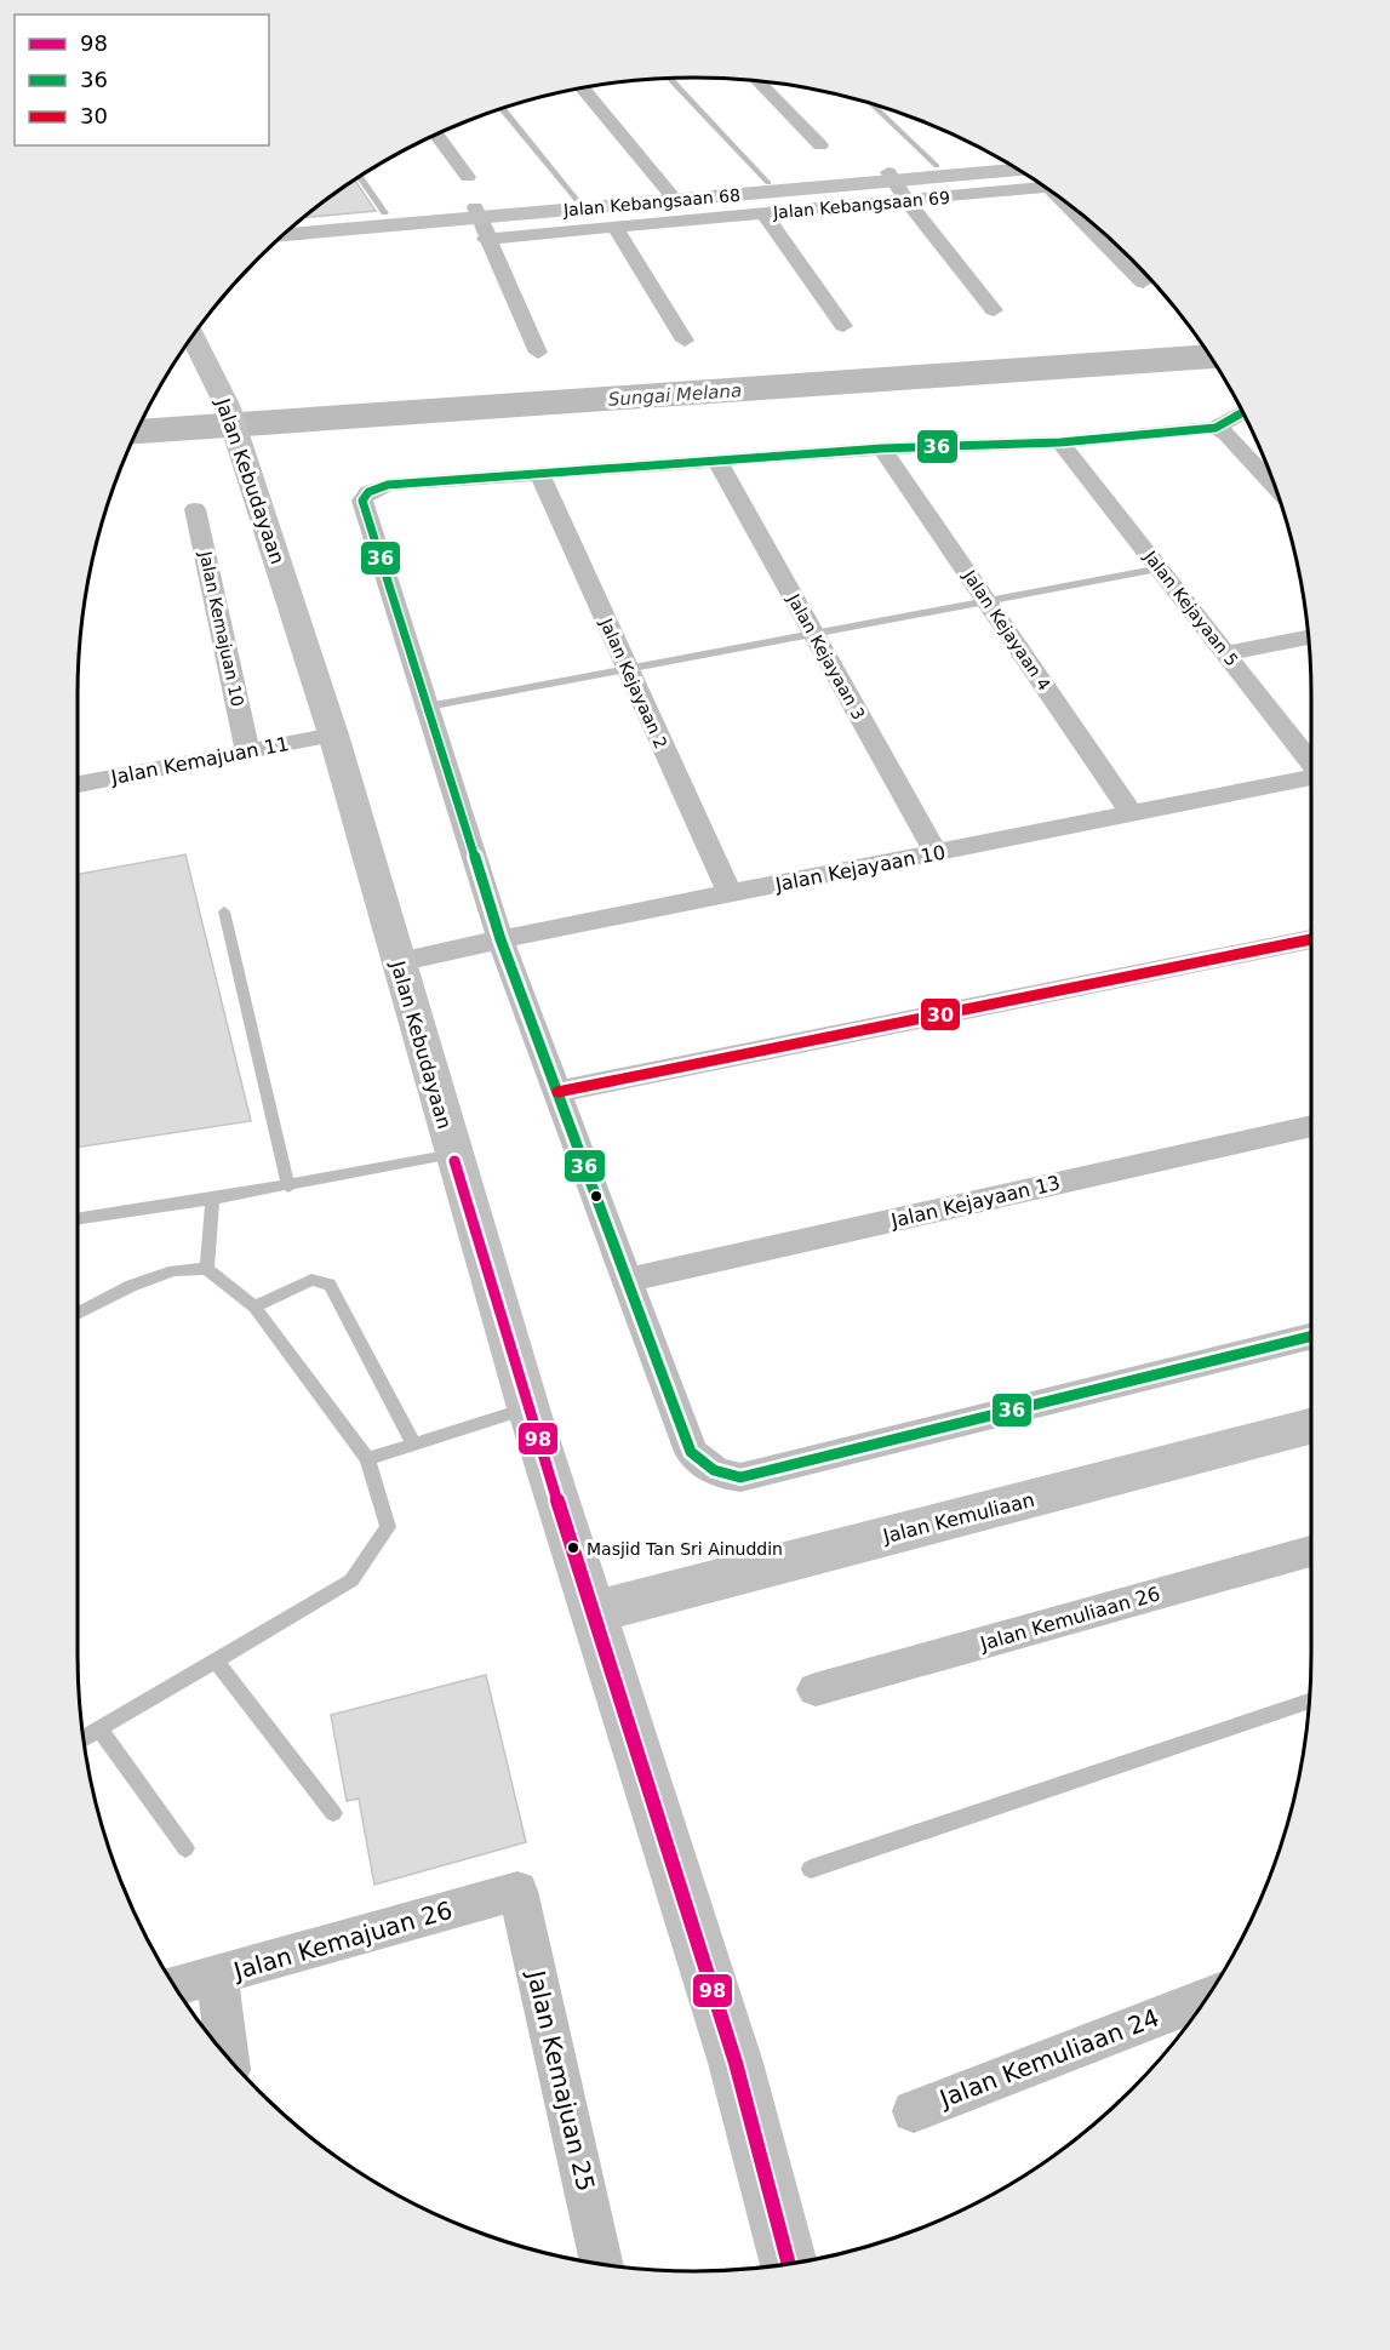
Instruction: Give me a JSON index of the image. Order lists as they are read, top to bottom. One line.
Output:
{"streets":{"street":["Jalan Kebangsaan 68","Jalan Kebangsaan 69","Jalan Kebudayaan","Jalan Kejayaan 5","Jalan Kemajuan 10","Jalan Kejayaan 4","Jalan Kejayaan 3","Jalan Kejayaan 2","Jalan Kemajuan 11","Jalan Kejayaan 10","Jalan Kejayaan 13","Jalan Kemuliaan","Jalan Kemuliaan 26","Jalan Kemajuan 26","Jalan Kemuliaan 24","Jalan Kemajuan 25"]},"crossings":[["Jalan Kebangsaan 68","Jalan Kebangsaan 69"],["Jalan Kebudayaan","Jalan Kemajuan 11"],["Jalan Kebudayaan","Jalan Kejayaan 10"],["Jalan Kebudayaan","Jalan Kemuliaan"],["Jalan Kemajuan 10","Jalan Kemajuan 11"],["Jalan Kejayaan 4","Jalan Kejayaan 10"],["Jalan Kejayaan 3","Jalan Kejayaan 10"],["Jalan Kejayaan 2","Jalan Kejayaan 10"],["Jalan Kemajuan 26","Jalan Kemajuan 25"]],"water":["Sungai Melana"],"places":["Masjid Tan Sri Ainuddin"],"lines":["transit line 36","transit line 30","transit line 98"],"legend":["98","36","30"]}
